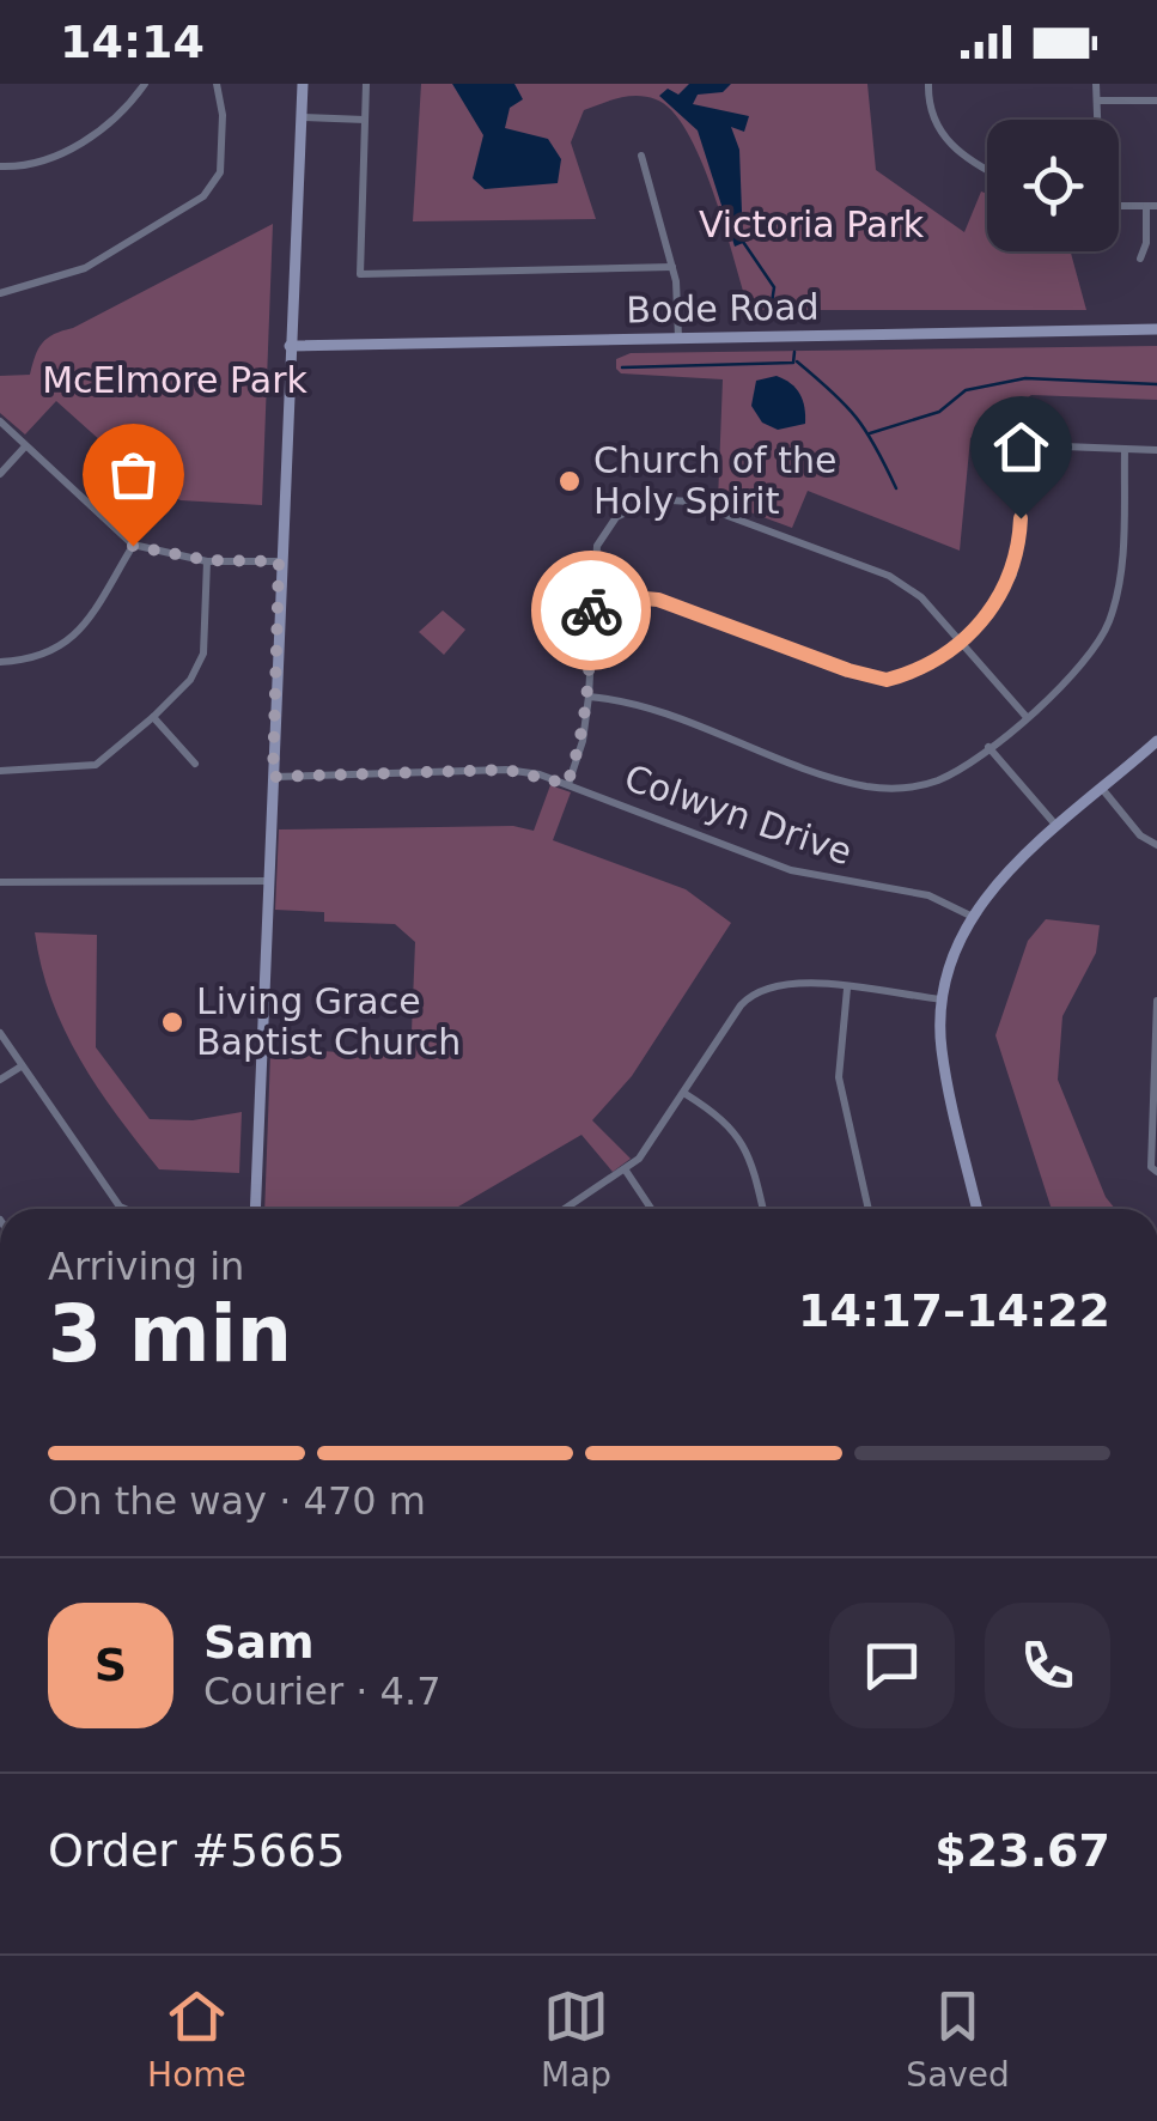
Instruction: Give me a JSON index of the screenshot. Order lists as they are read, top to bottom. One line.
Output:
{"streets":{"street":["Bode Road","Colwyn Drive"]},"parks":["Victoria Park","McElmore Park"],"places":["Church of the Holy Spirit","Living Grace Baptist Church"],"page":{"status":"14:14","heading":["3 min","Arriving in","14:17–14:22"],"panel":["Sam","Courier · 4.7","Order #5665","$23.67"],"bar":"On the way · 470 m","round":"S","tabs":["Home","Map","Saved"]}}
